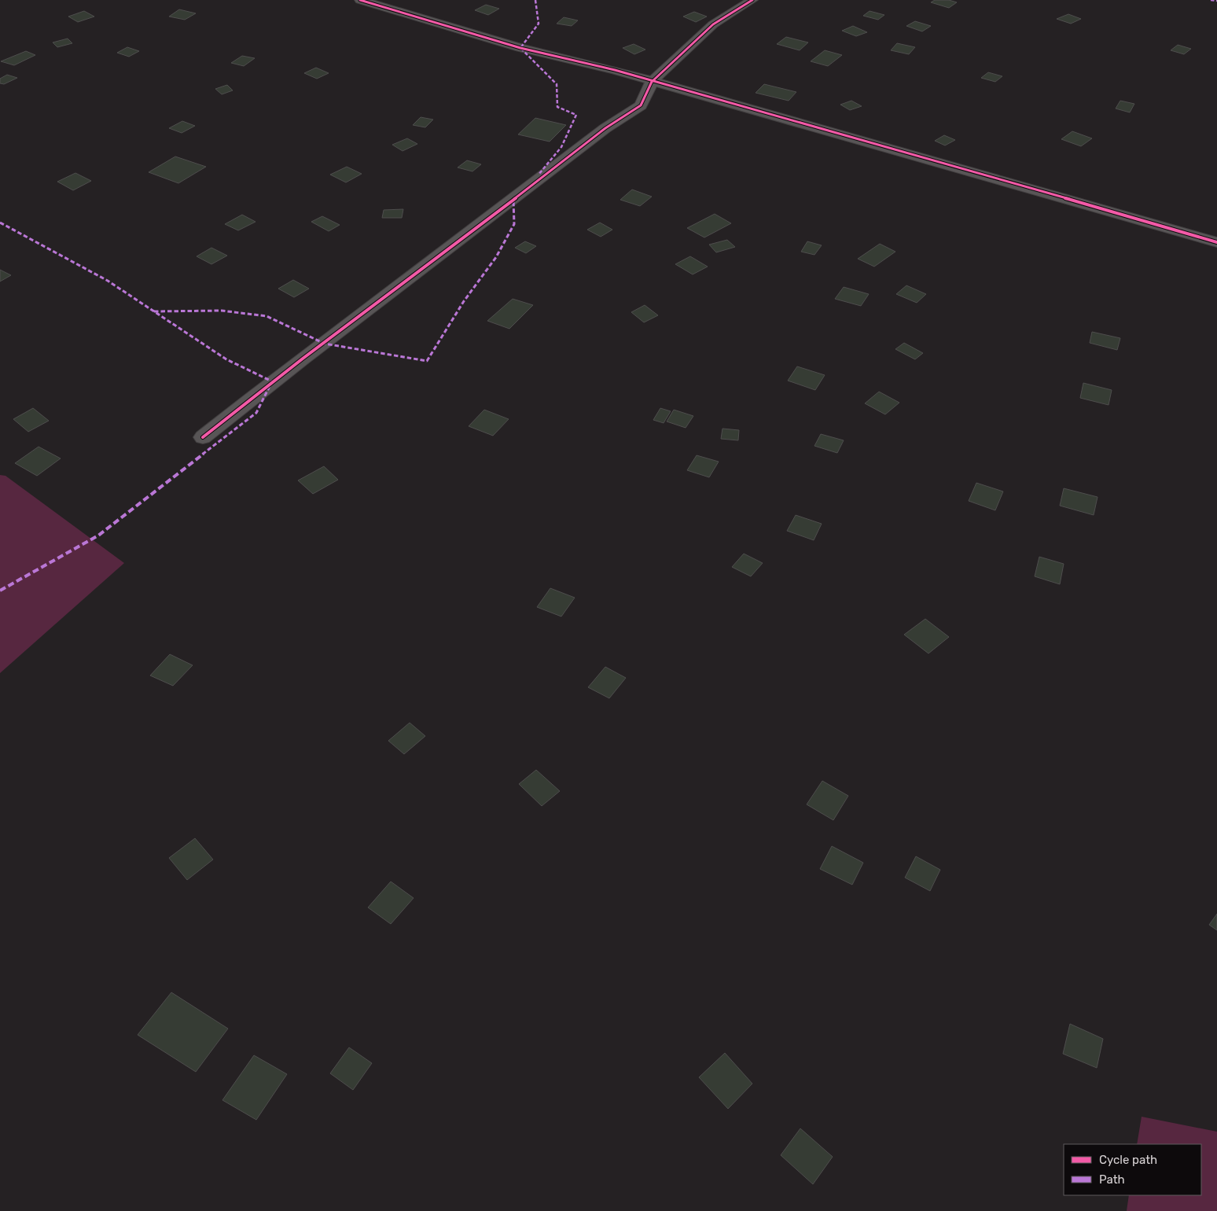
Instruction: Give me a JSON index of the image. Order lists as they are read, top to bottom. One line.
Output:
{"legend":["Cycle path","Path"]}
